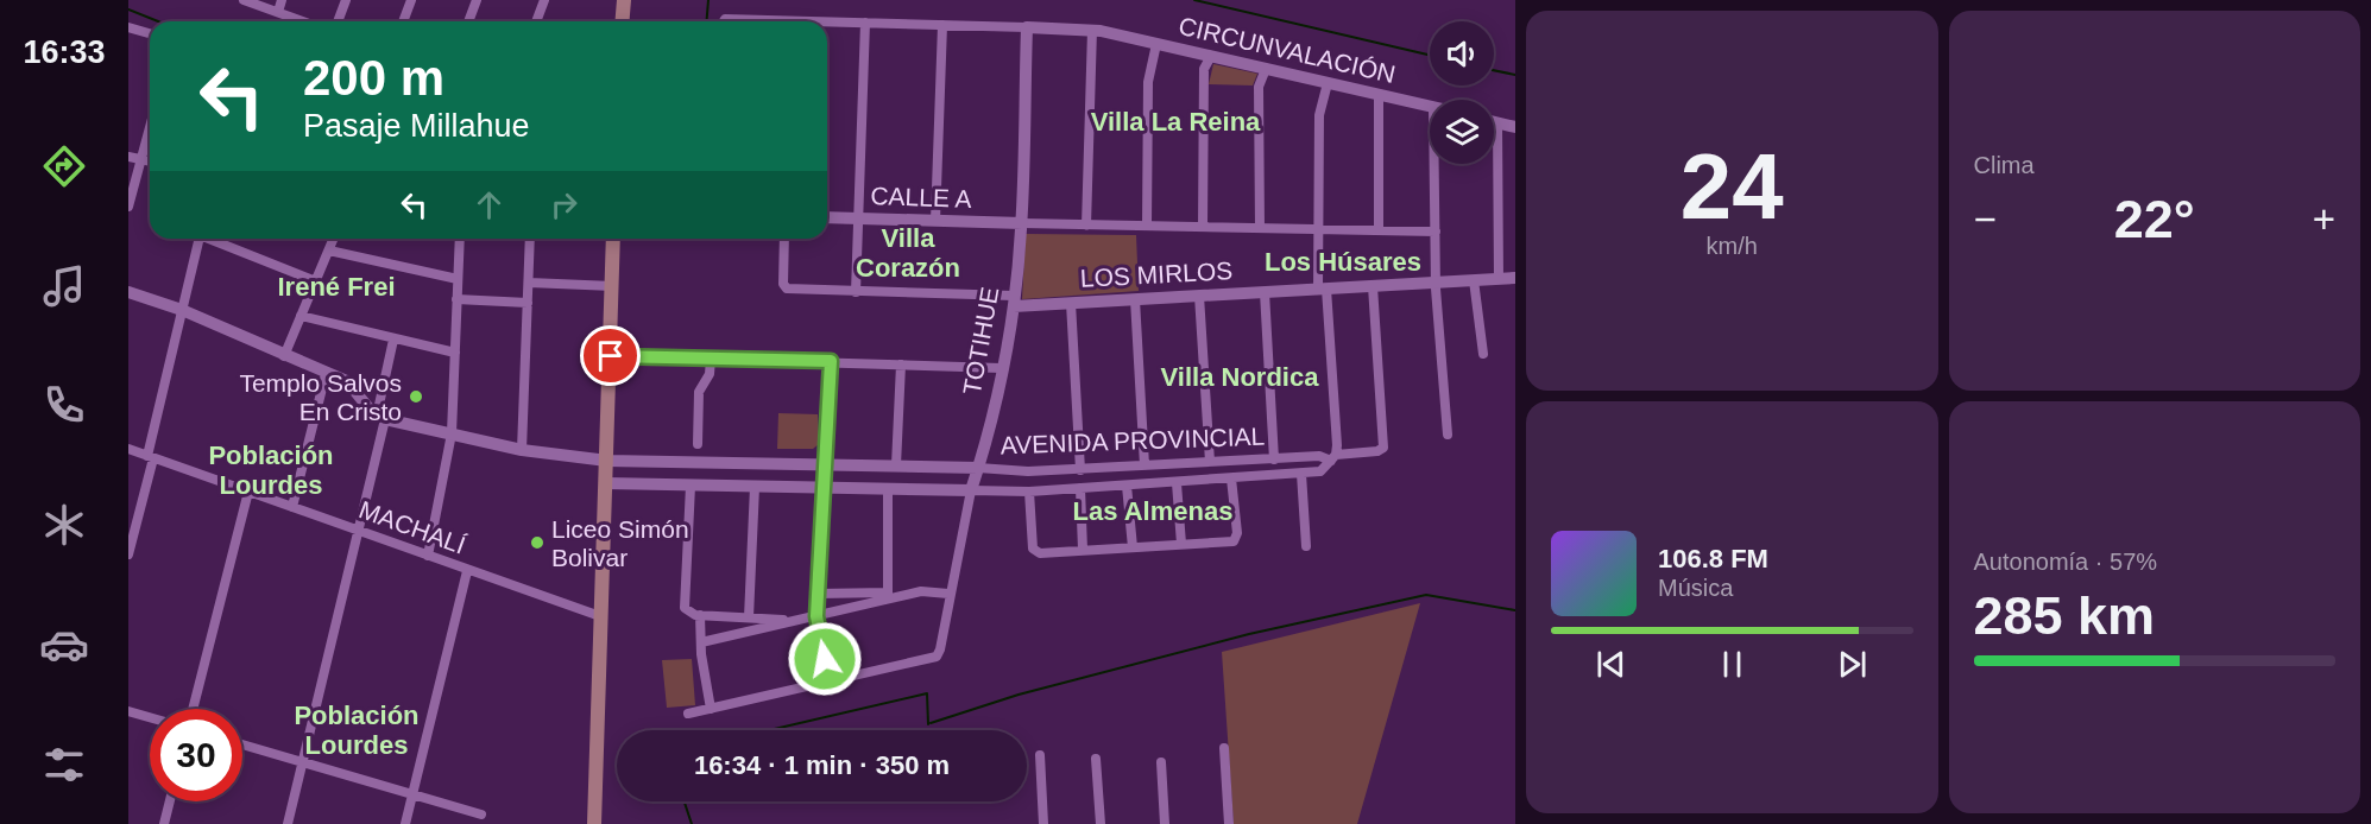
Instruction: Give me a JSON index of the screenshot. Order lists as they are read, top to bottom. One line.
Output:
{"streets":{"street":["CIRCUNVALACIÓN","CALLE A","LOS MIRLOS","TOTIHUE","AVENIDA PROVINCIAL","MACHALÍ"]},"crossings":[["CIRCUNVALACIÓN","TOTIHUE"],["CALLE A","TOTIHUE"],["LOS MIRLOS","TOTIHUE"],["TOTIHUE","AVENIDA PROVINCIAL"]],"districts":["Villa La Reina","Villa Corazón","Los Húsares","Irené Frei","Villa Nordica","Población Lourdes","Las Almenas","Población Lourdes"],"places":["Templo Salvos En Cristo","Liceo Simón Bolivar"],"page":{"tabs":"16:33","tile":[["24","km/h"],"Clima",["Autonomía · 57%","285 km"]],"turn":["200 m","Pasaje Millahue"],"heat":["−","22°","+"],"song":["106.8 FM","Música"],"limit":"30","trip":"16:34 · 1 min · 350 m"}}
